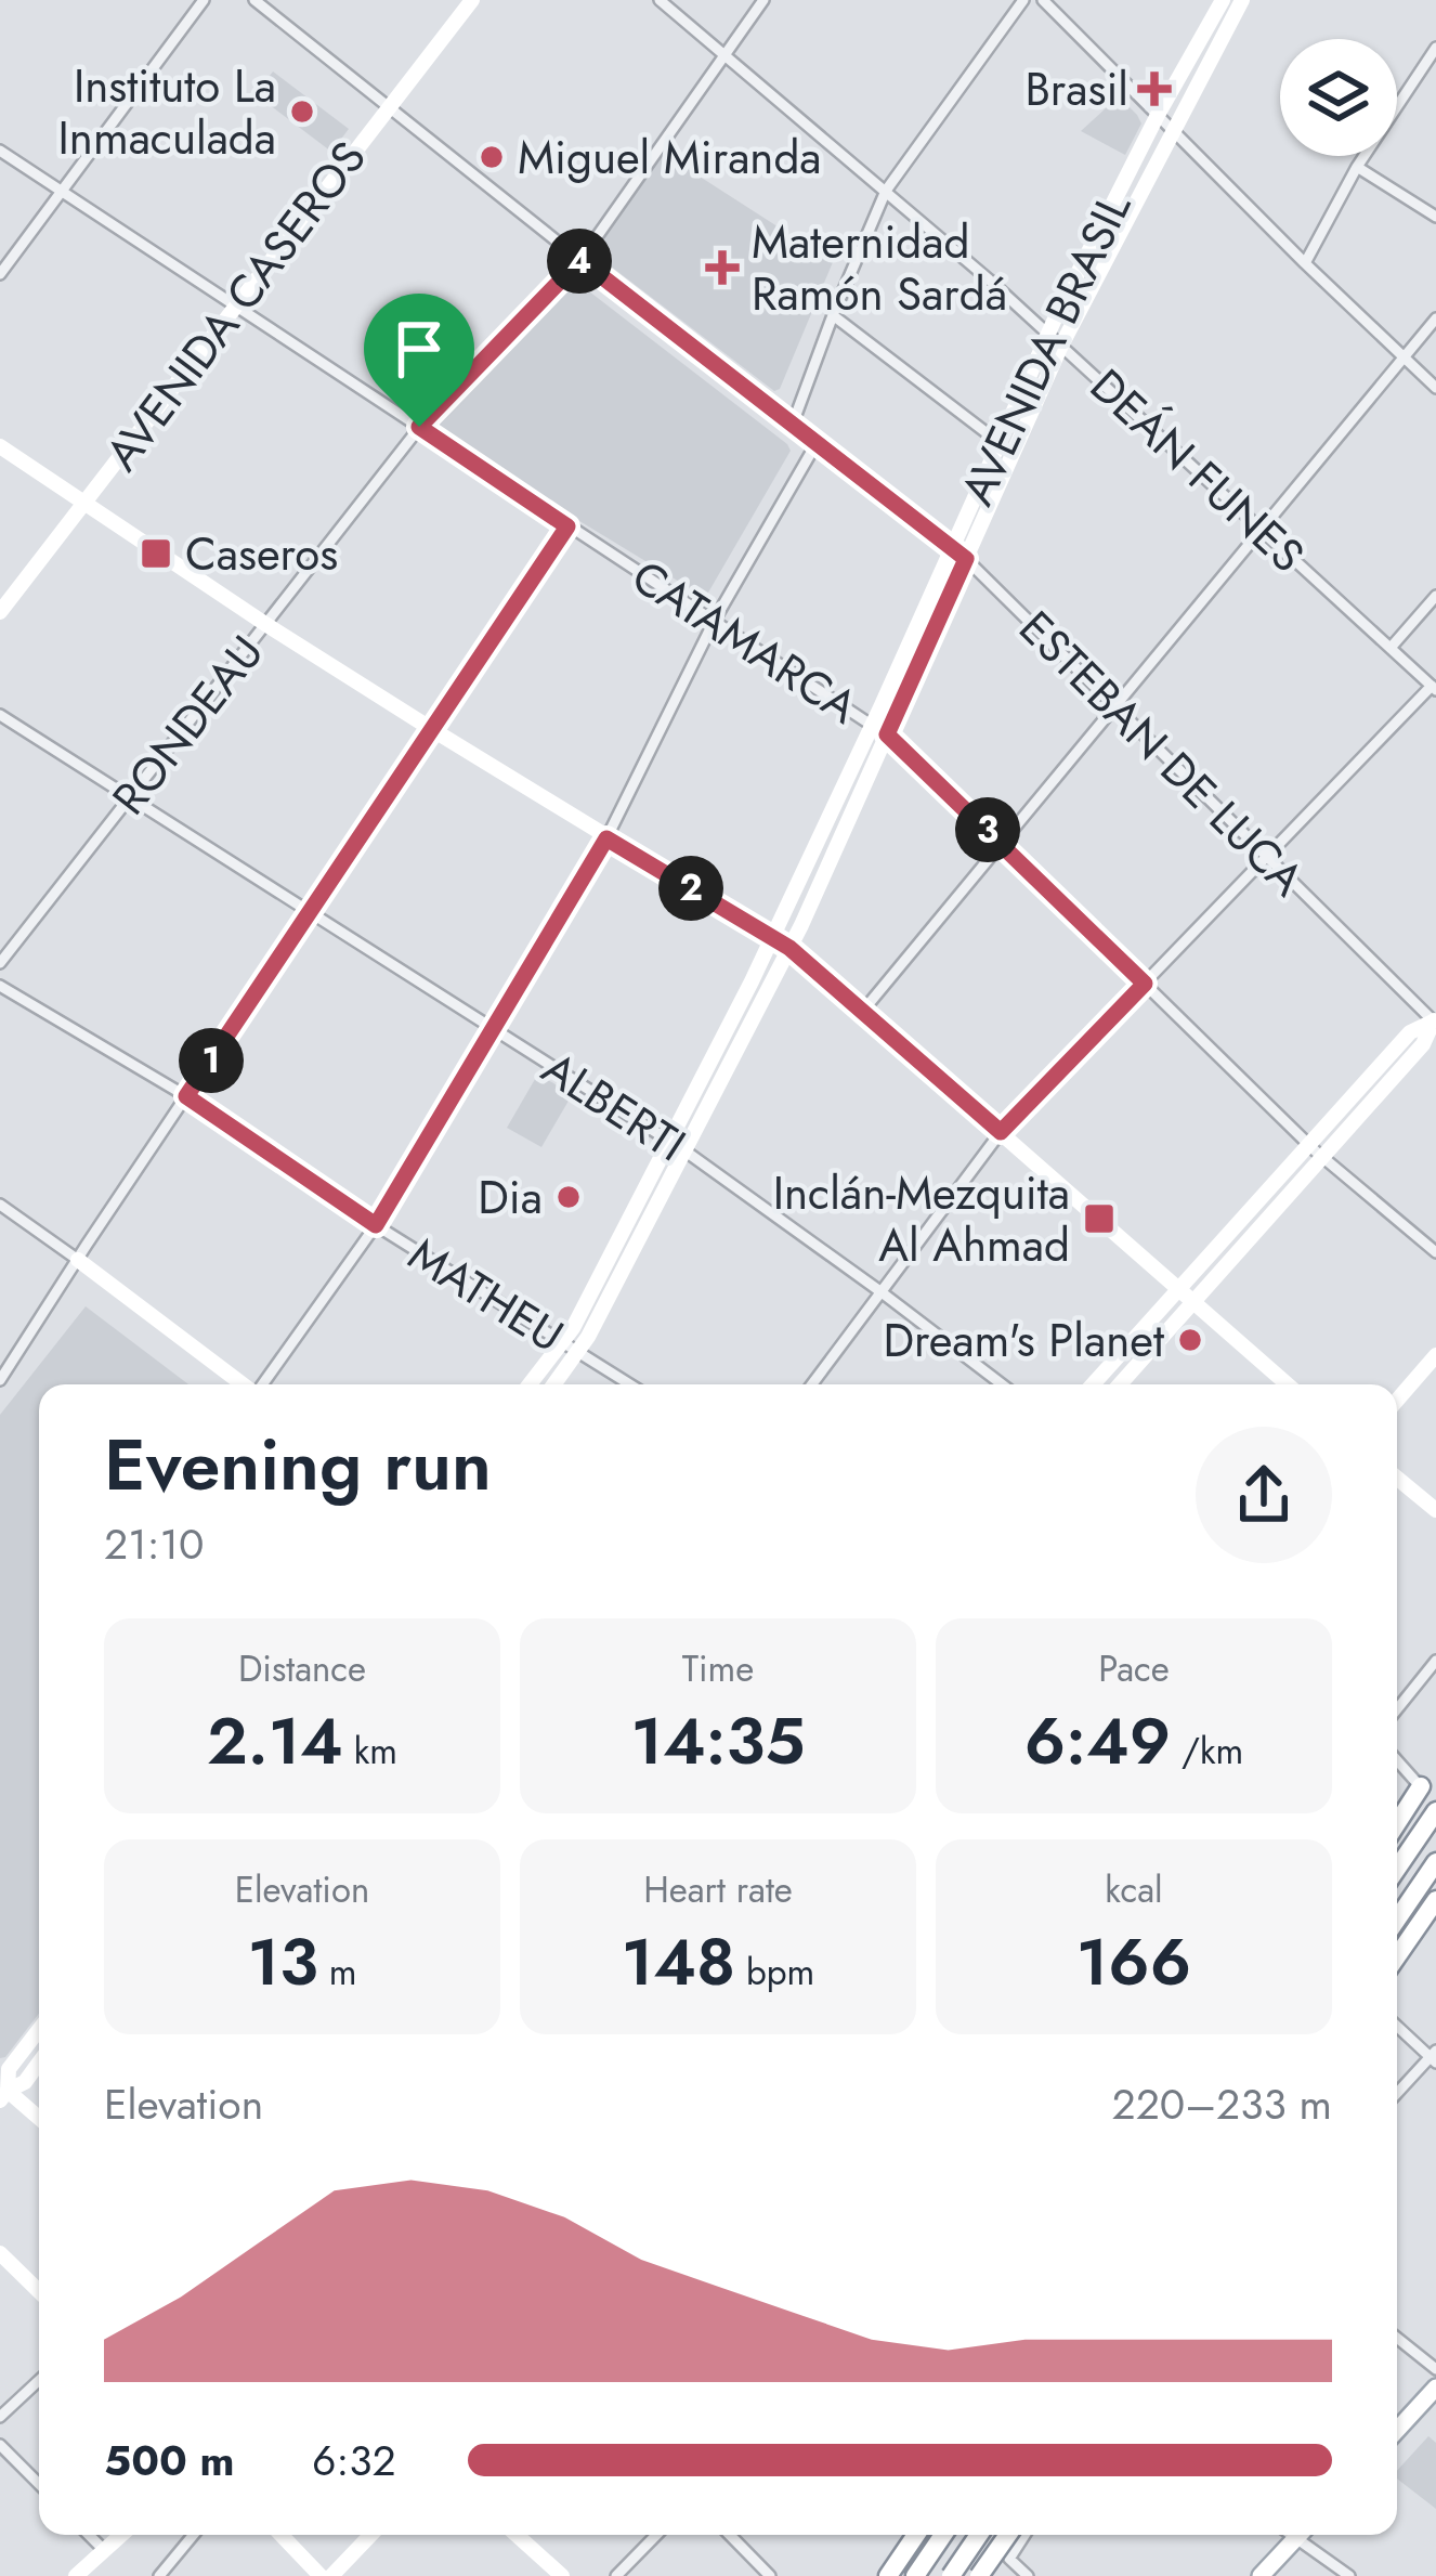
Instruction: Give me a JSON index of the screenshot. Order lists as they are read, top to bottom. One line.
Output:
{"streets":{"main road":["AVENIDA CASEROS","AVENIDA BRASIL"],"street":["DEÁN FUNES","CATAMARCA","RONDEAU","ESTEBAN DE LUCA","ALBERTI","MATHEU"]},"crossings":[["AVENIDA CASEROS","CATAMARCA"],["AVENIDA CASEROS","ESTEBAN DE LUCA"],["AVENIDA BRASIL","DEÁN FUNES"],["AVENIDA BRASIL","CATAMARCA"],["AVENIDA BRASIL","ESTEBAN DE LUCA"],["AVENIDA BRASIL","ALBERTI"],["AVENIDA BRASIL","MATHEU"],["DEÁN FUNES","RONDEAU"],["CATAMARCA","RONDEAU"],["RONDEAU","ESTEBAN DE LUCA"],["RONDEAU","ALBERTI"]],"places":{"health":["Brasil","Maternidad Ramón Sardá"],"other":["Instituto La Inmaculada","Miguel Miranda","Dia","Dream's Planet"],"transit":["Caseros","Inclán-Mezquita Al Ahmad"]},"page":{"pins":["4","3","2","1"],"heading":["Evening run","21:10"],"stats":[["Distance","2.14 km"],["Time","14:35"],["Pace","6:49 /km"],["Elevation","13 m"],["Heart rate","148 bpm"],["kcal","166"]],"chart":["Elevation","220–233 m"],"list":[{"name":"500 m","note":"6:32"}]}}
